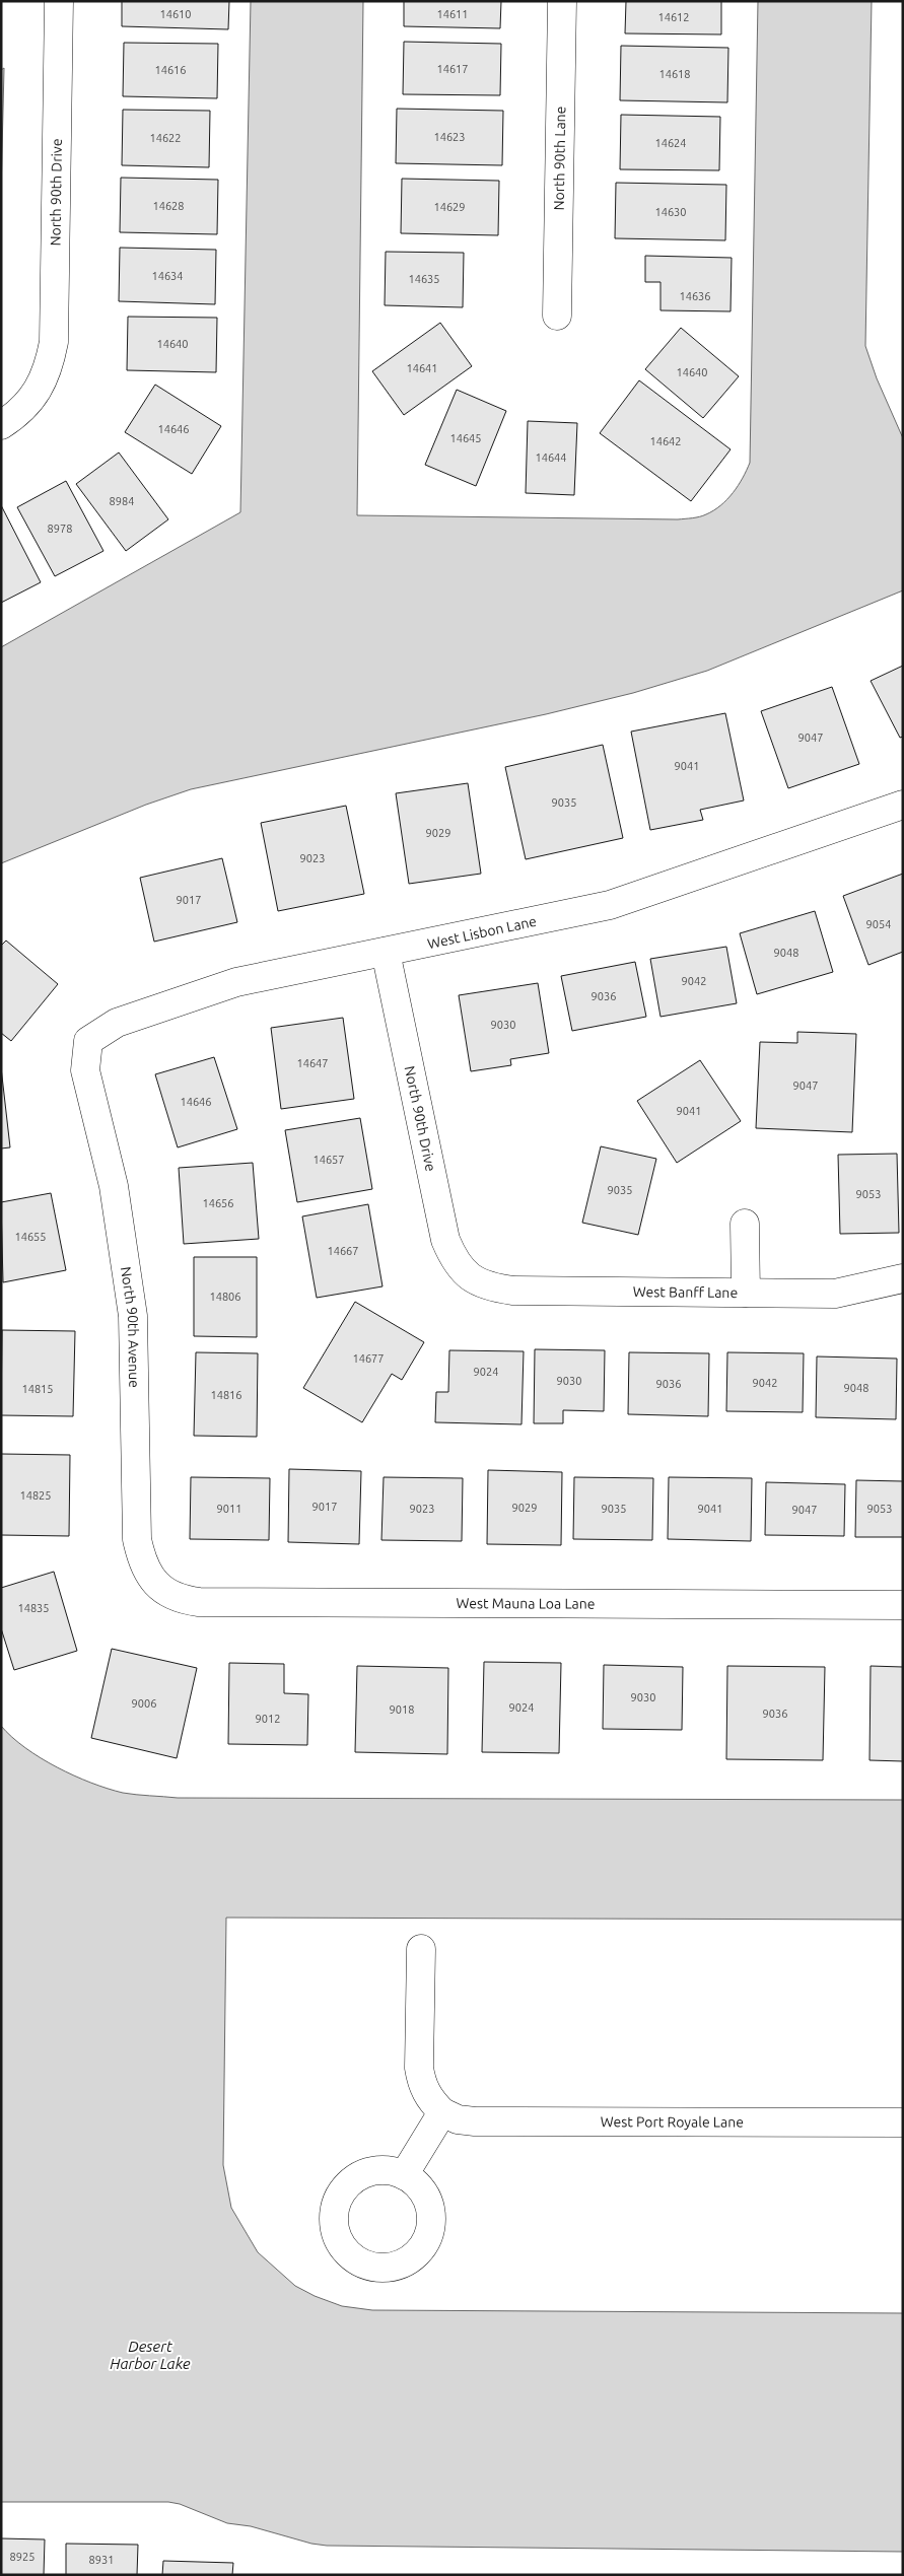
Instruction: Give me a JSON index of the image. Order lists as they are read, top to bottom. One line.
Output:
{"streets":{"street":["North 90th Lane","North 90th Drive","West Lisbon Lane","West Banff Lane","North 90th Avenue","West Mauna Loa Lane","West Port Royale Lane"]},"crossings":[["North 90th Drive","West Lisbon Lane"],["North 90th Drive","West Banff Lane"],["West Lisbon Lane","North 90th Avenue"],["North 90th Avenue","West Mauna Loa Lane"]],"water":["Desert Harbor Lake"],"house_numbers":["14610","14611","14612","14617","14616","14618","14623","14622","14624","14628","14629","14630","14634","14635","14636","14640","14641","14640","14646","14645","14642","14644","8984","8978","9047","9041","9035","9029","9023","9017","9054","9048","9042","9036","9030","14647","9047","14646","9041","14657","9035","9053","14656","14655","14667","14806","14677","9024","9030","9042","9036","9048","14815","14816","14825","9017","9029","9011","9023","9035","9041","9053","9047","14835","9030","9006","9024","9018","9036","9012","8925","8931"]}
